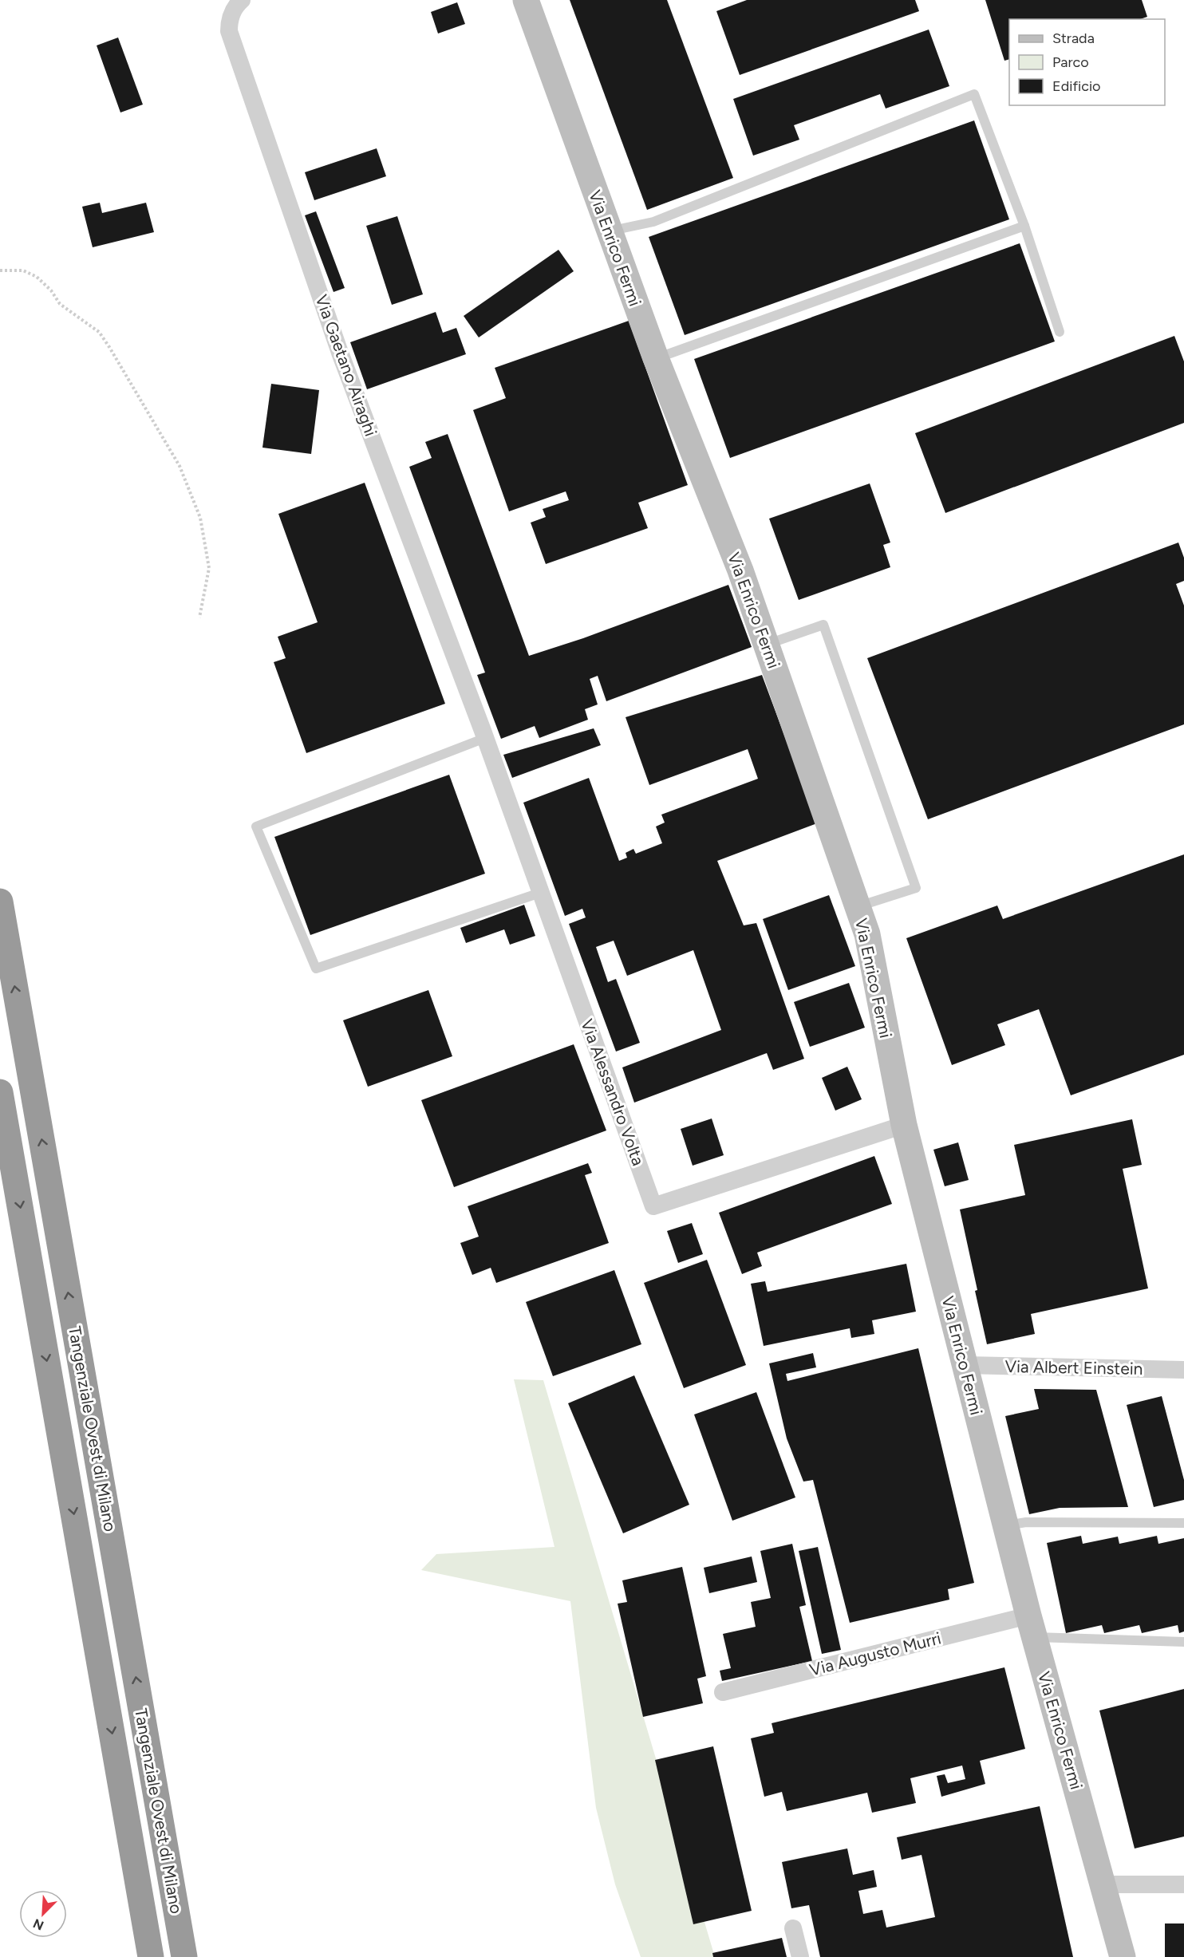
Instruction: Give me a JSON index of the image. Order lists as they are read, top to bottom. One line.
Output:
{"streets":{"highway":["Tangenziale Ovest di Milano"],"street":["Via Enrico Fermi","Via Gaetano Airaghi","Via Alessandro Volta","Via Albert Einstein","Via Augusto Murri"]},"crossings":[["Via Enrico Fermi","Via Alessandro Volta"],["Via Enrico Fermi","Via Albert Einstein"],["Via Enrico Fermi","Via Augusto Murri"],["Via Gaetano Airaghi","Via Alessandro Volta"]],"legend":["Strada","Parco","Edificio"],"north":"bottom left"}
